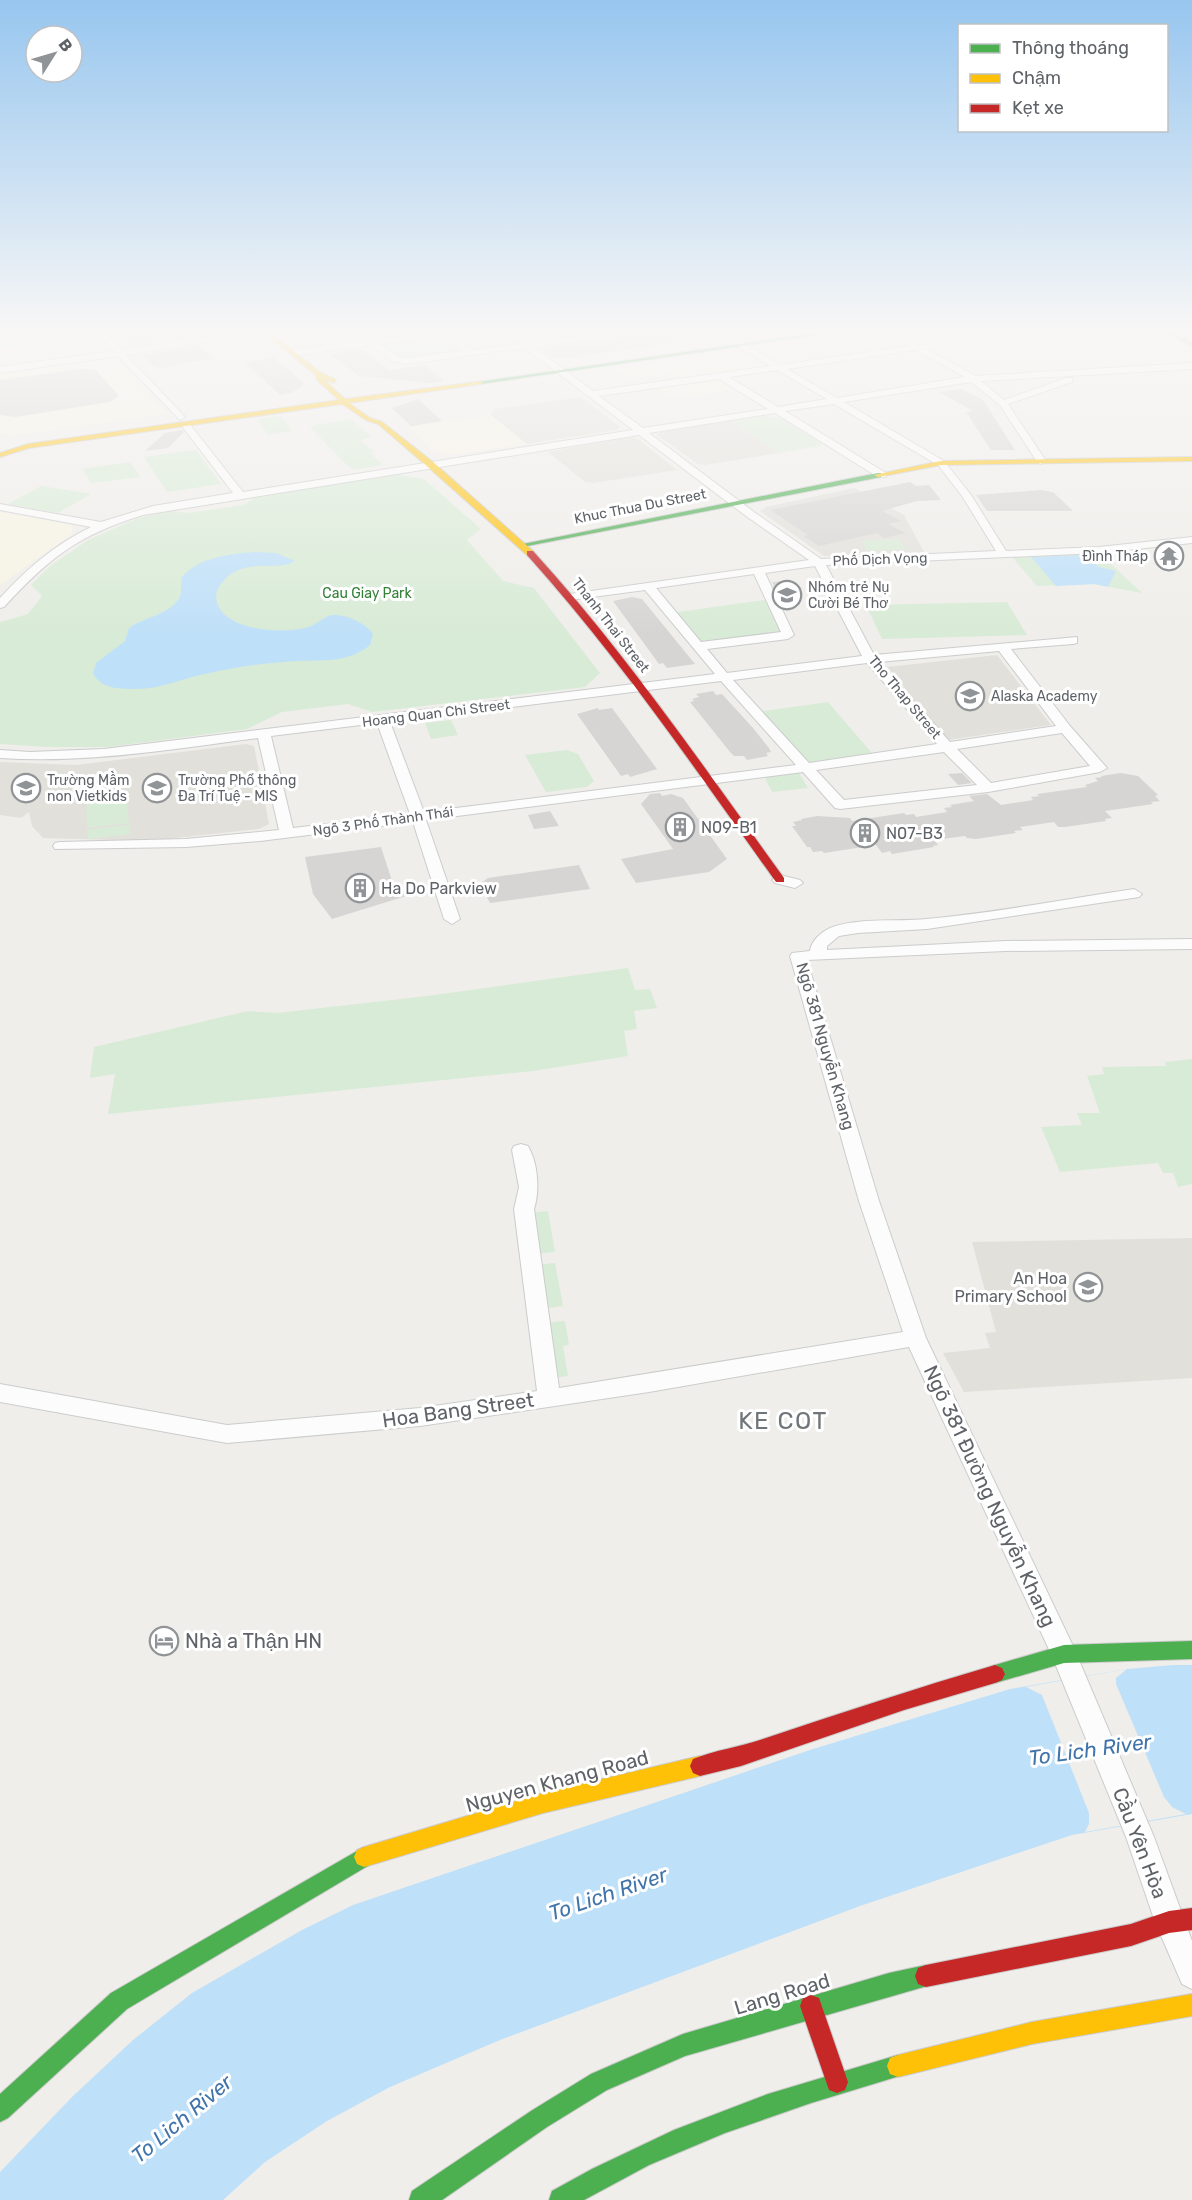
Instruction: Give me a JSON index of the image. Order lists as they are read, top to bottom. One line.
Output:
{"streets":{"main road":["Khuc Thua Du Street","Thanh Thai Street","Nguyen Khang Road","Lang Road"],"street":["Phố Dịch Vọng","Tho Thap Street","Hoang Quan Chi Street","Ngõ 3 Phố Thành Thái","Ngõ 381 Nguyễn Khang","Hoa Bang Street","Ngõ 381 Đường Nguyễn Khang","Cầu Yên Hòa"]},"crossings":[["Khuc Thua Du Street","Thanh Thai Street"],["Khuc Thua Du Street","Tho Thap Street"],["Phố Dịch Vọng","Thanh Thai Street"],["Phố Dịch Vọng","Tho Thap Street"],["Thanh Thai Street","Hoang Quan Chi Street"],["Thanh Thai Street","Ngõ 3 Phố Thành Thái"],["Tho Thap Street","Hoang Quan Chi Street"],["Tho Thap Street","Ngõ 3 Phố Thành Thái"],["Ngõ 381 Nguyễn Khang","Hoa Bang Street"],["Ngõ 381 Nguyễn Khang","Ngõ 381 Đường Nguyễn Khang"],["Hoa Bang Street","Ngõ 381 Đường Nguyễn Khang"],["Ngõ 381 Đường Nguyễn Khang","Nguyen Khang Road"],["Ngõ 381 Đường Nguyễn Khang","Cầu Yên Hòa"],["Cầu Yên Hòa","Lang Road"]],"districts":["KE COT"],"water":["To Lich River"],"parks":["Cau Giay Park"],"places":{"temple":["Đình Tháp"],"school or university":["Nhóm trẻ Nụ Cười Bé Thơ","Alaska Academy","Trường Mầm non Vietkids","Trường Phổ thông Đa Trí Tuệ - MIS","An Hoa Primary School"],"building":["N09-B1","N07-B3","Ha Do Parkview"],"hotel":["Nhà a Thận HN"]},"legend":["Thông thoáng","Chậm","Kẹt xe"],"north":"top right"}
